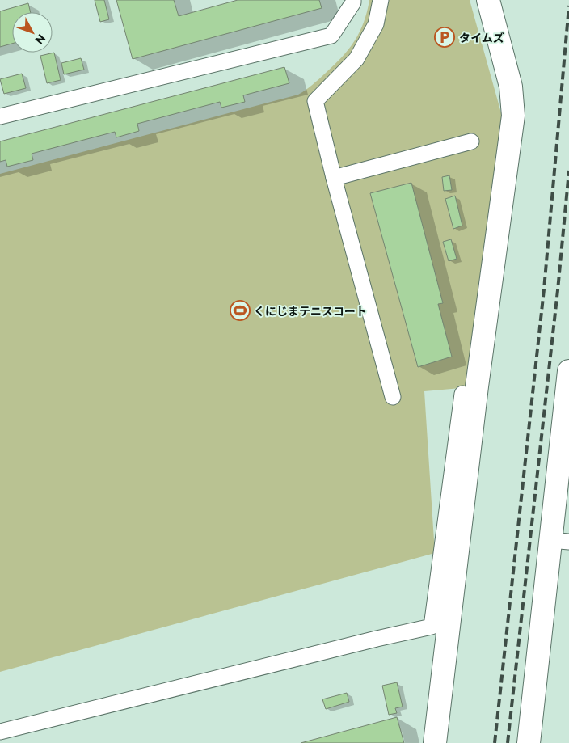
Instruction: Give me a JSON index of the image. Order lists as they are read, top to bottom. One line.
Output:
{"places":{"parking":["タイムズ"],"sports":["くにじまテニスコート"]},"north":"bottom right"}
